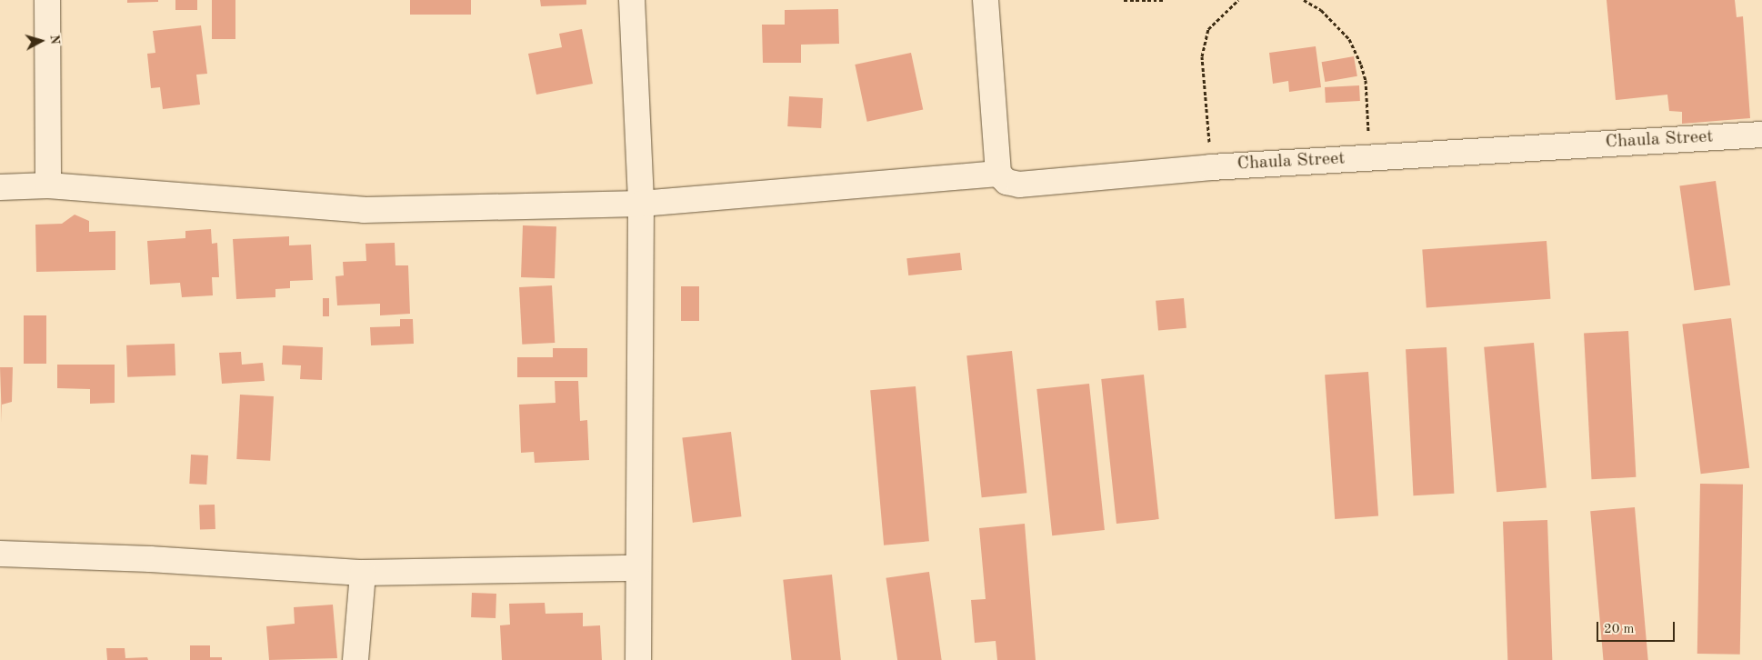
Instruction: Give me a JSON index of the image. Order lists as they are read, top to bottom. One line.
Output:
{"streets":{"street":["Chaula Street"]},"scale_bar":"20 m","north":"right"}
